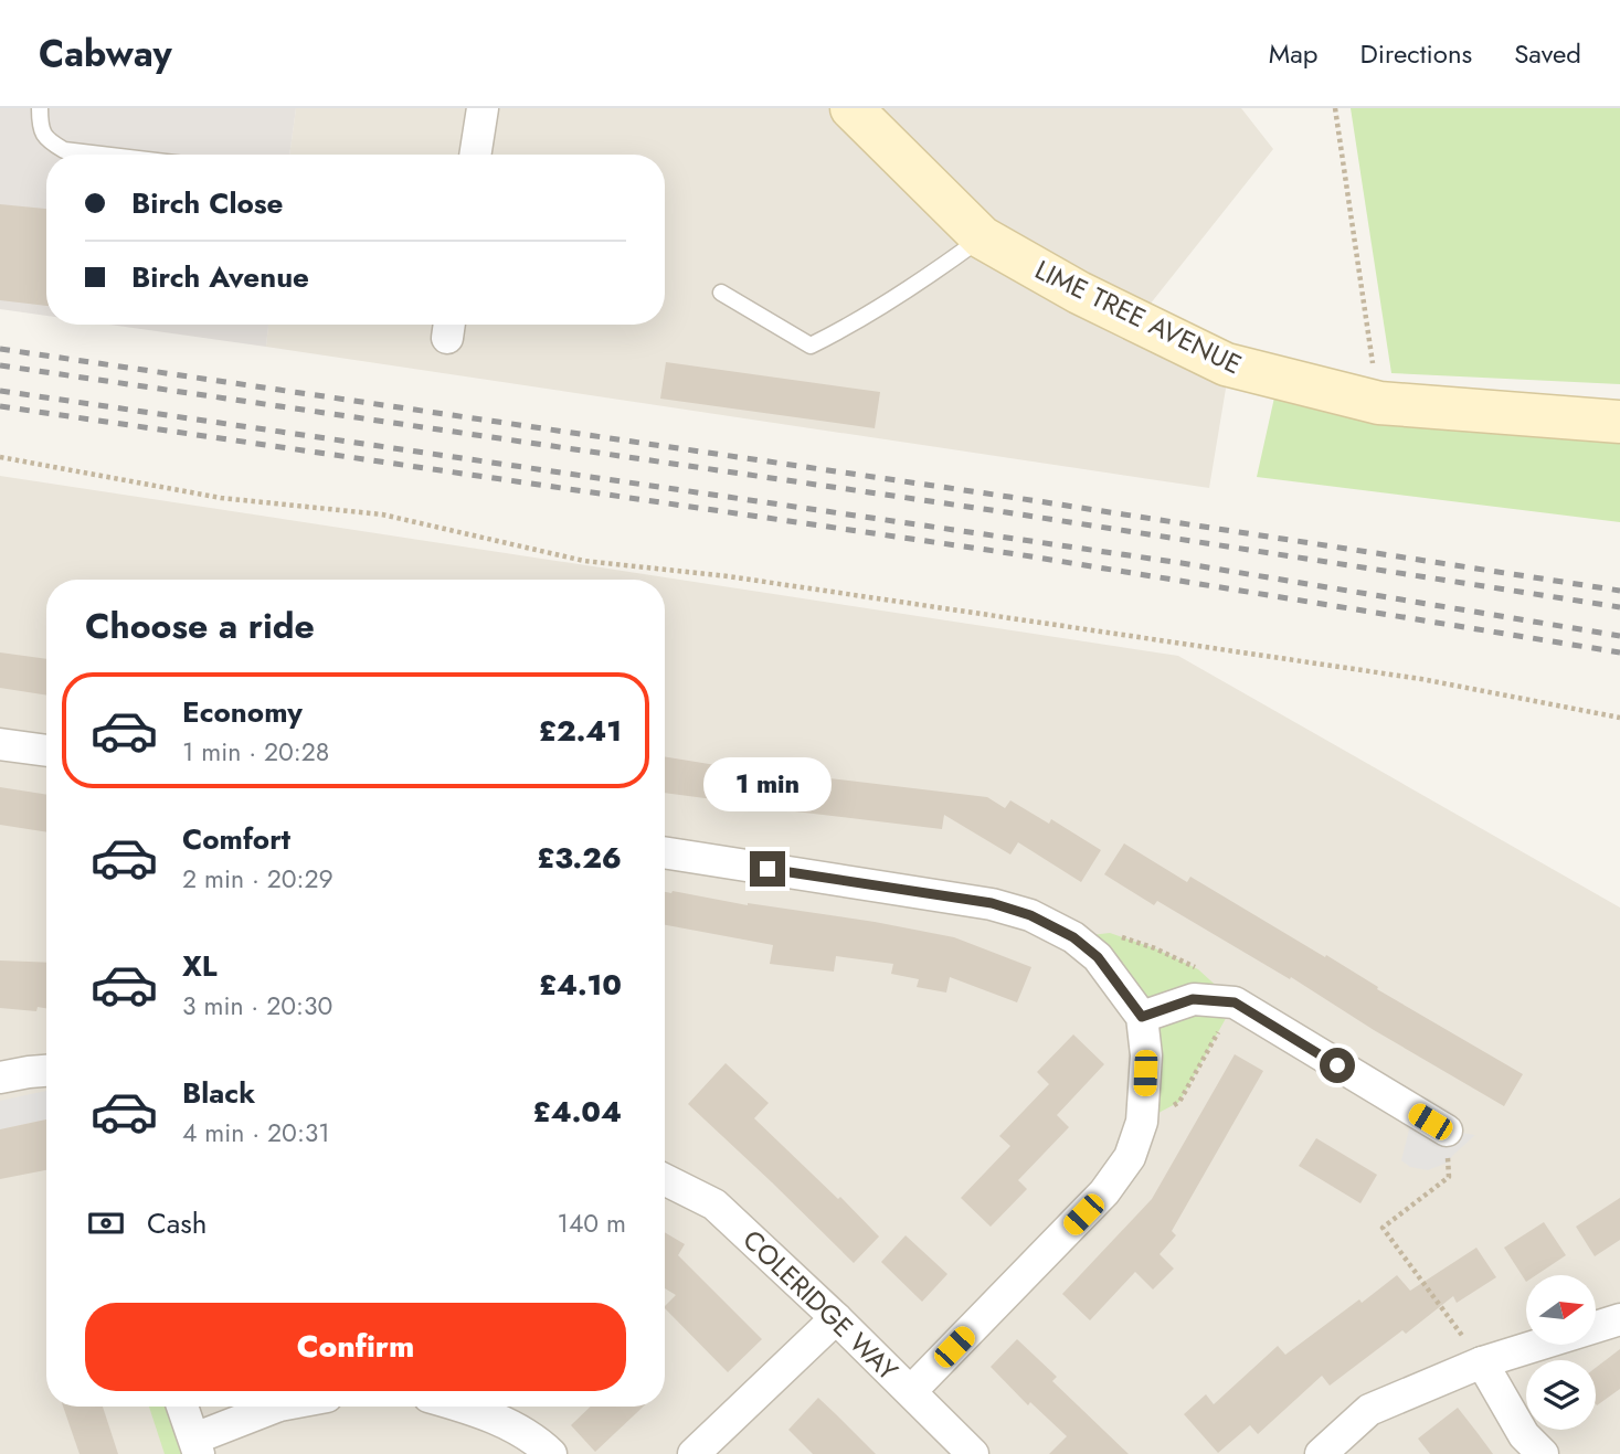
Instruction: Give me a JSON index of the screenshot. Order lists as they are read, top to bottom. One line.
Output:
{"streets":{"street":["LIME TREE AVENUE","COLERIDGE WAY"]},"north":"right","page":{"header":"Cabway","nav":["Map","Directions","Saved"],"banner":["Birch Close","Birch Avenue"],"heading":"Choose a ride","list":[{"name":"Economy","note":"1 min · 20:28","value":"£2.41"},{"name":"Comfort","note":"2 min · 20:29","value":"£3.26"},{"name":"XL","note":"3 min · 20:30","value":"£4.10"},{"name":"Black","note":"4 min · 20:31","value":"£4.04"}],"bubble":"1 min","pay":["Cash","140 m"],"buttons":"Confirm"}}
